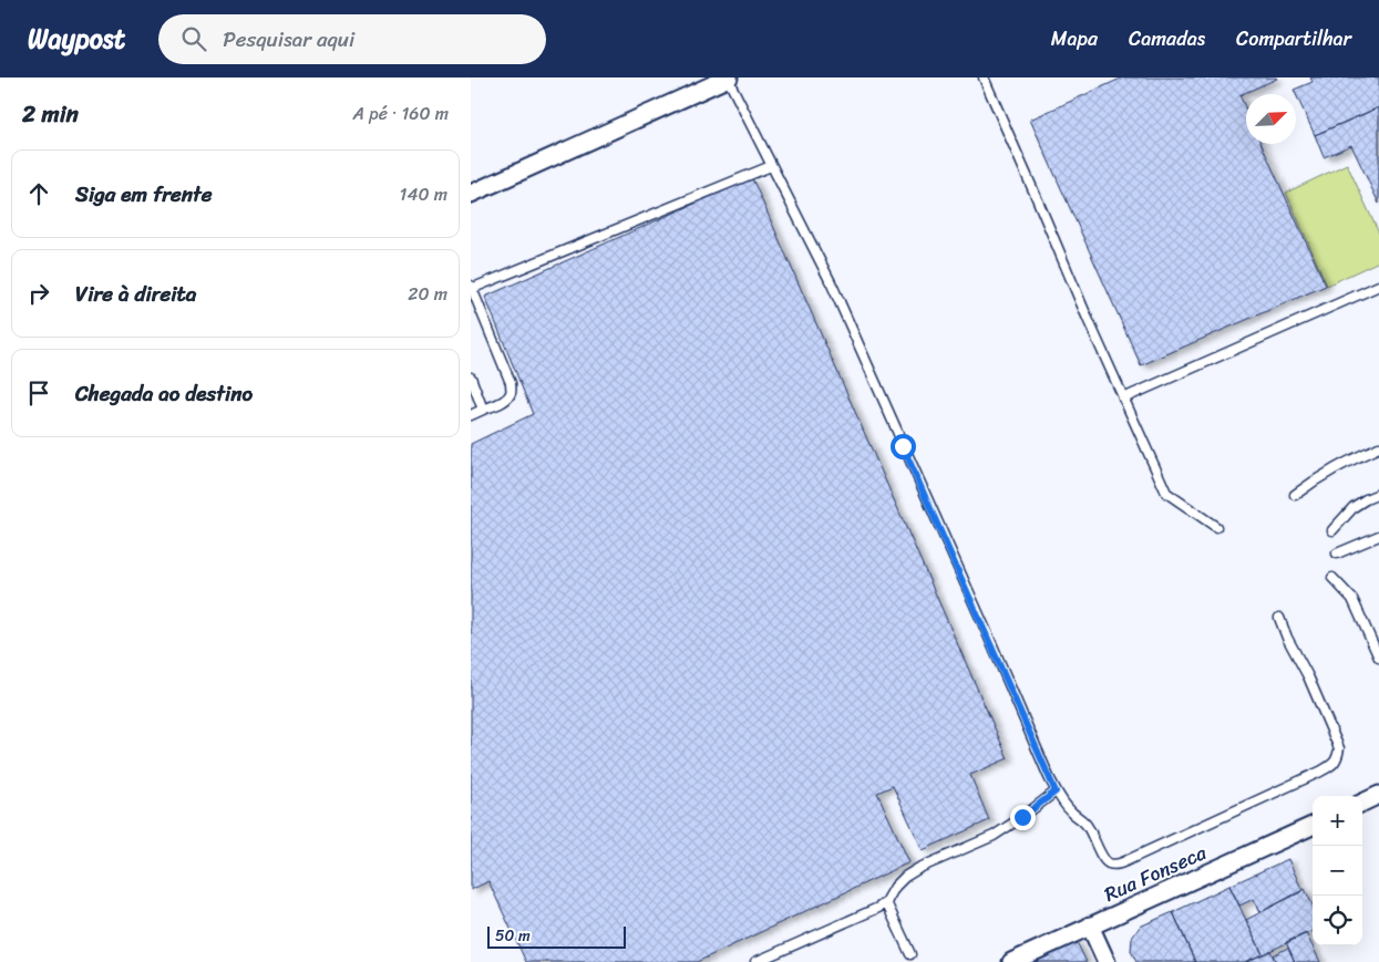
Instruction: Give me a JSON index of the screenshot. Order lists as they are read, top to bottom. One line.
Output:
{"streets":{"street":["Rua Fonseca"]},"scale_bar":"50 m","north":"top right","page":{"header":"Waypost","search":"Pesquisar aqui","nav":["Mapa","Camadas","Compartilhar"],"heading":["2 min","A pé · 160 m"],"list":[["Siga em frente","140 m"],["Vire à direita","20 m"],"Chegada ao destino"],"map_buttons":["+","−"],"scale":"50 m"}}
